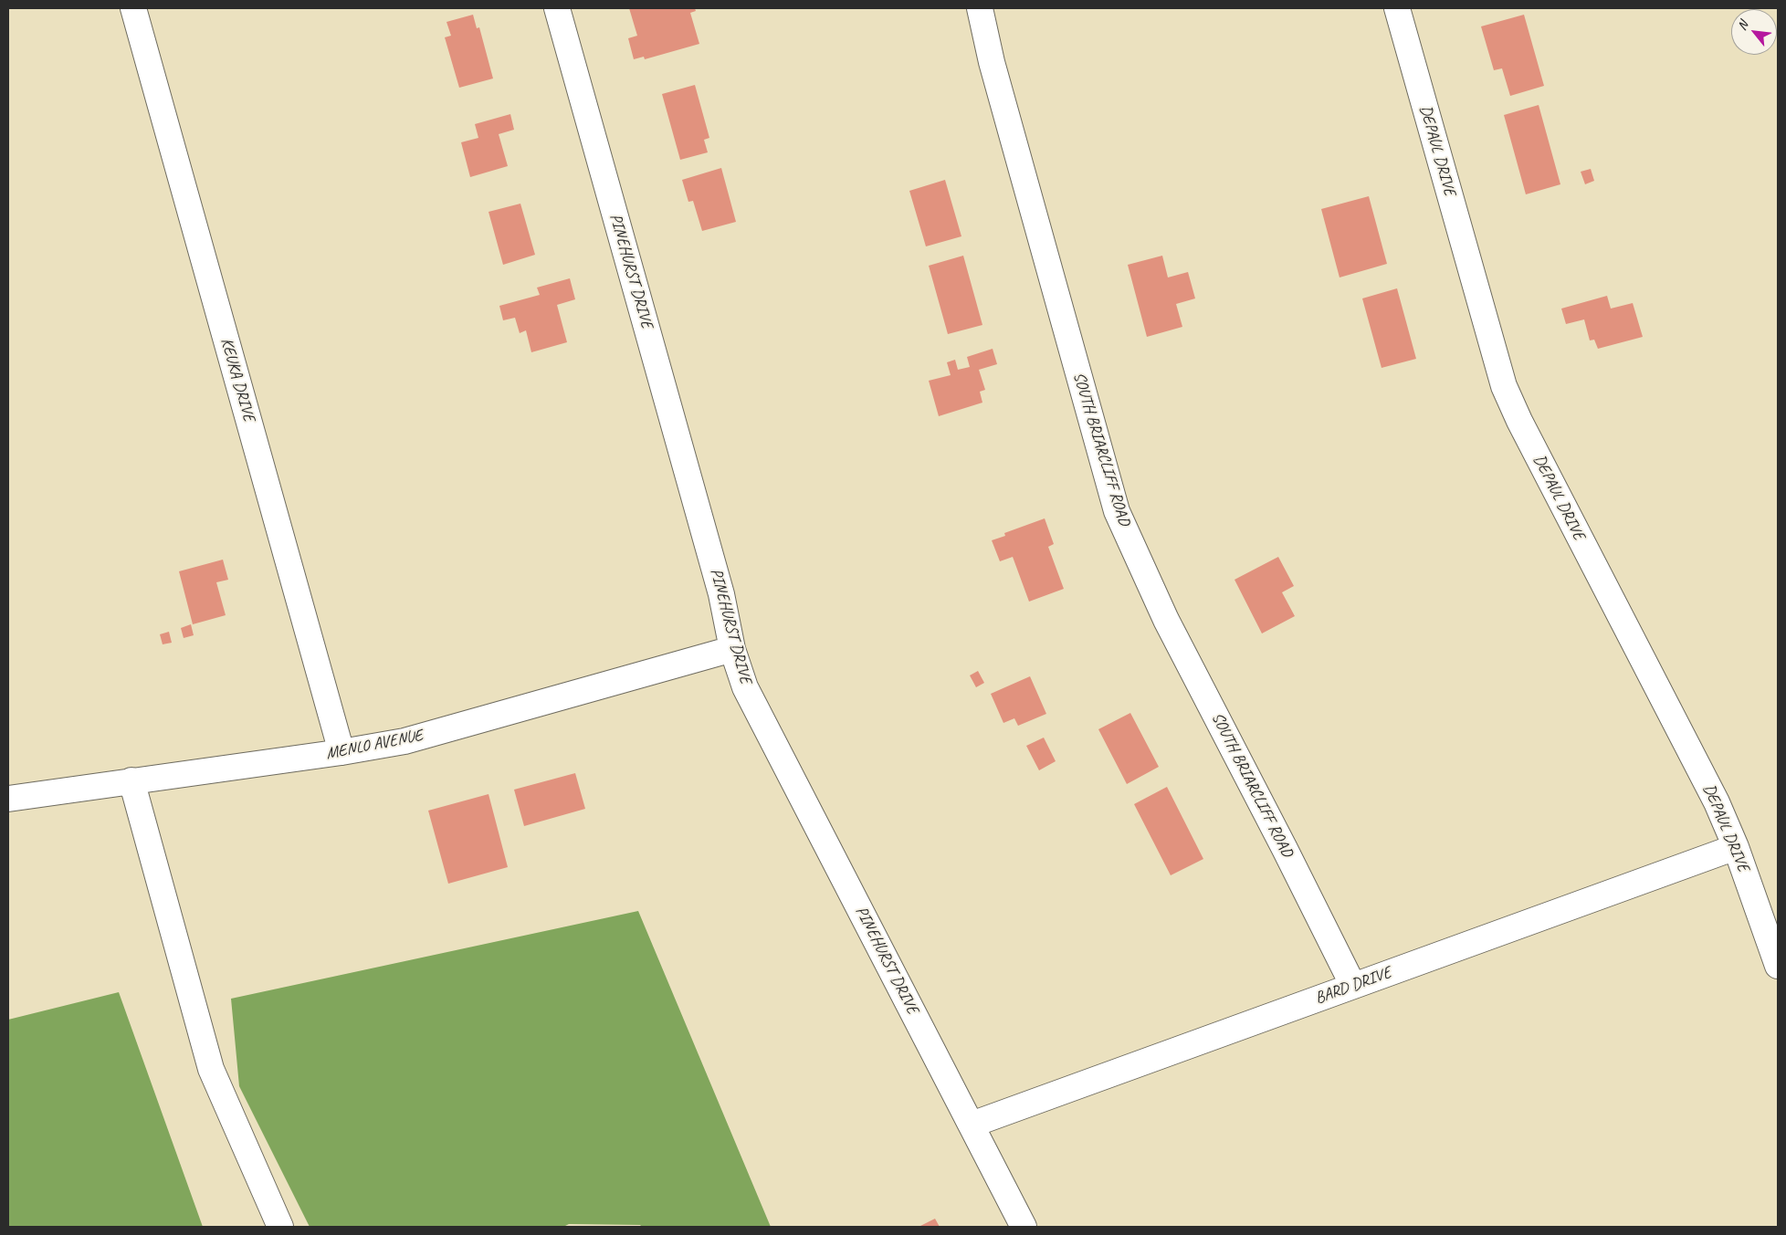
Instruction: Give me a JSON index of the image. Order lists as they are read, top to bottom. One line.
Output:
{"streets":{"street":["DEPAUL DRIVE","PINEHURST DRIVE","KEUKA DRIVE","SOUTH BRIARCLIFF ROAD","MENLO AVENUE","BARD DRIVE"]},"crossings":[["DEPAUL DRIVE","BARD DRIVE"],["PINEHURST DRIVE","MENLO AVENUE"],["PINEHURST DRIVE","BARD DRIVE"],["KEUKA DRIVE","MENLO AVENUE"],["SOUTH BRIARCLIFF ROAD","BARD DRIVE"]],"north":"top left"}
